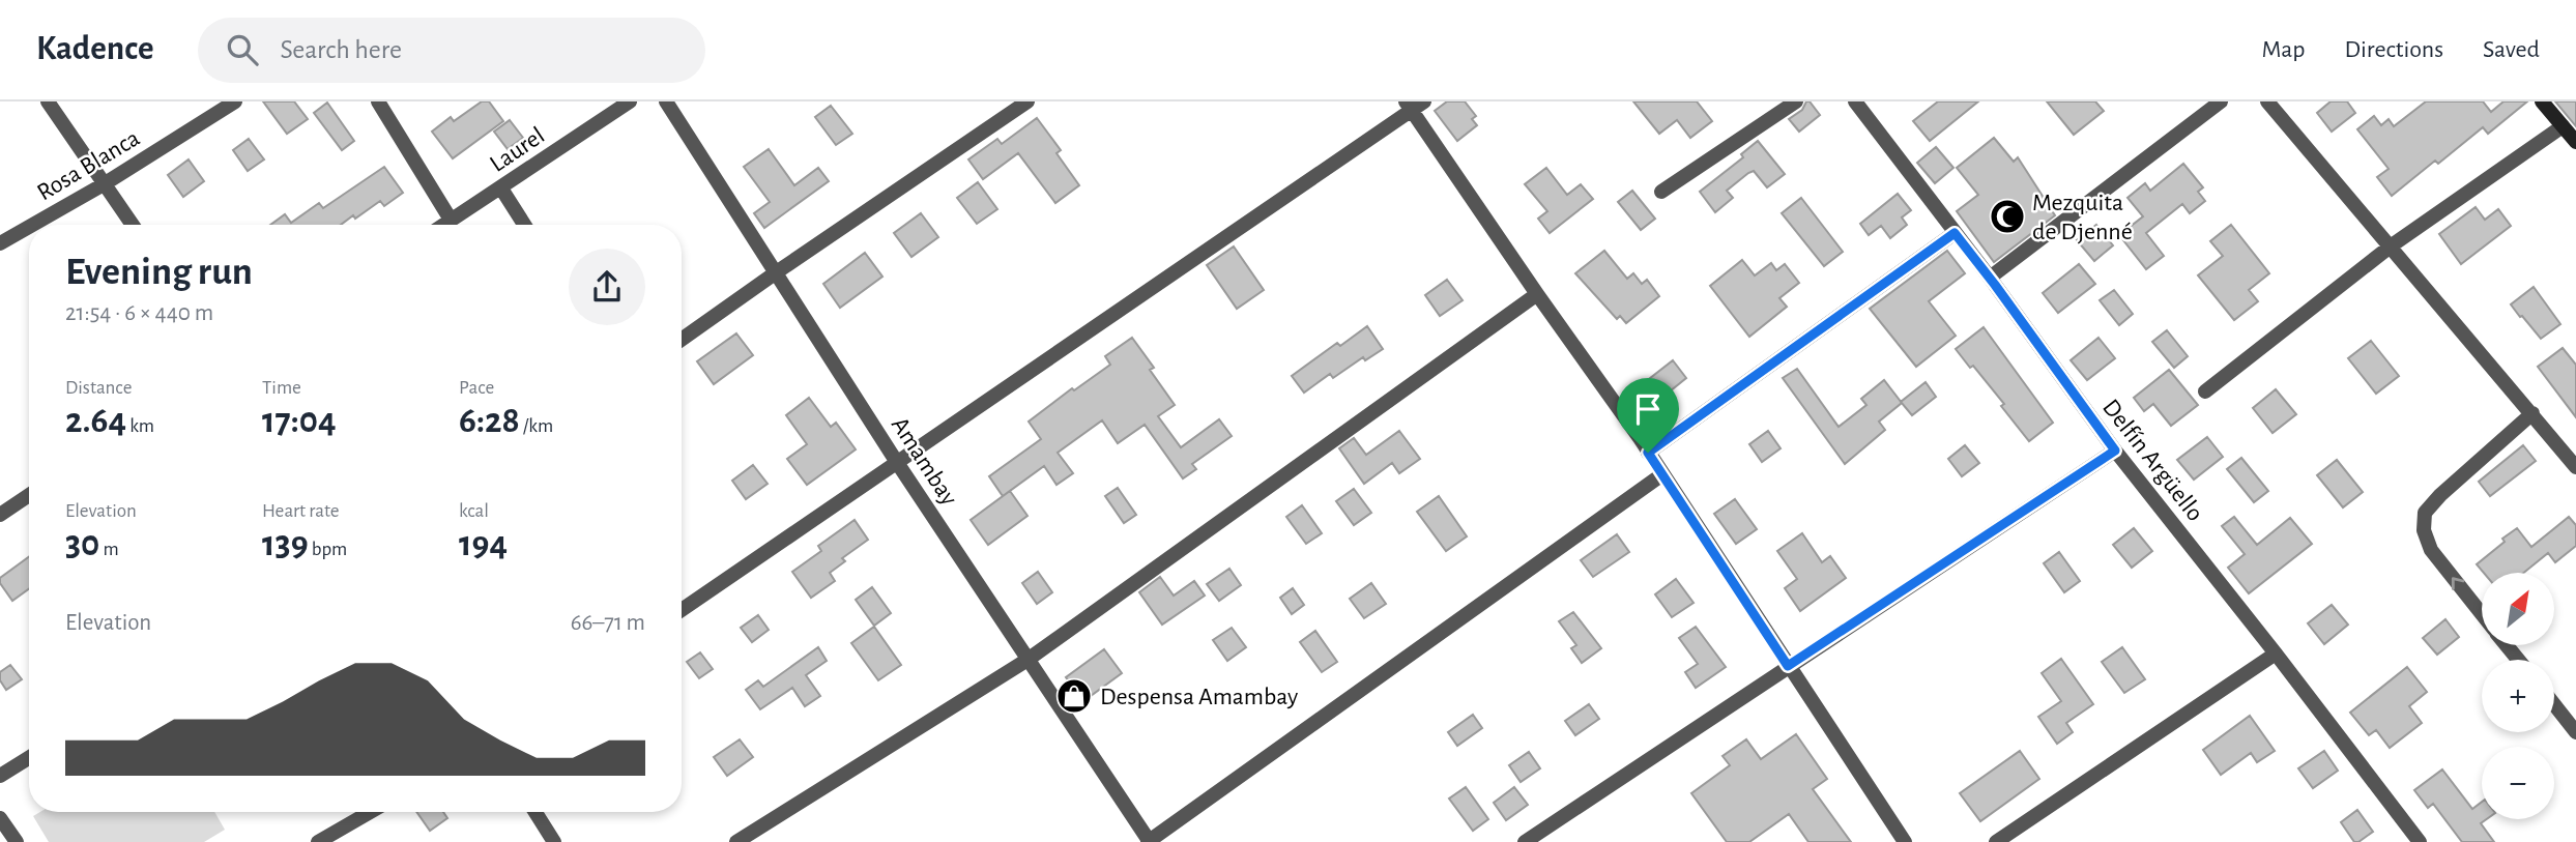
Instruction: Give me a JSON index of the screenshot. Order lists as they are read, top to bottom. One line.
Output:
{"streets":{"street":["Laurel","Rosa Blanca","Delfín Argüello","Amambay"]},"places":{"mosque":["Mezquita de Djenné"],"shop":["Despensa Amambay"]},"north":"top right","page":{"header":"Kadence","search":"Search here","nav":["Map","Directions","Saved"],"heading":["Evening run","21:54 · 6 × 440 m"],"stats":[["Distance","2.64 km"],["Time","17:04"],["Pace","6:28 /km"],["Elevation","30 m"],["Heart rate","139 bpm"],["kcal","194"]],"map_buttons":["+","−"],"chart":["Elevation","66–71 m"]}}
